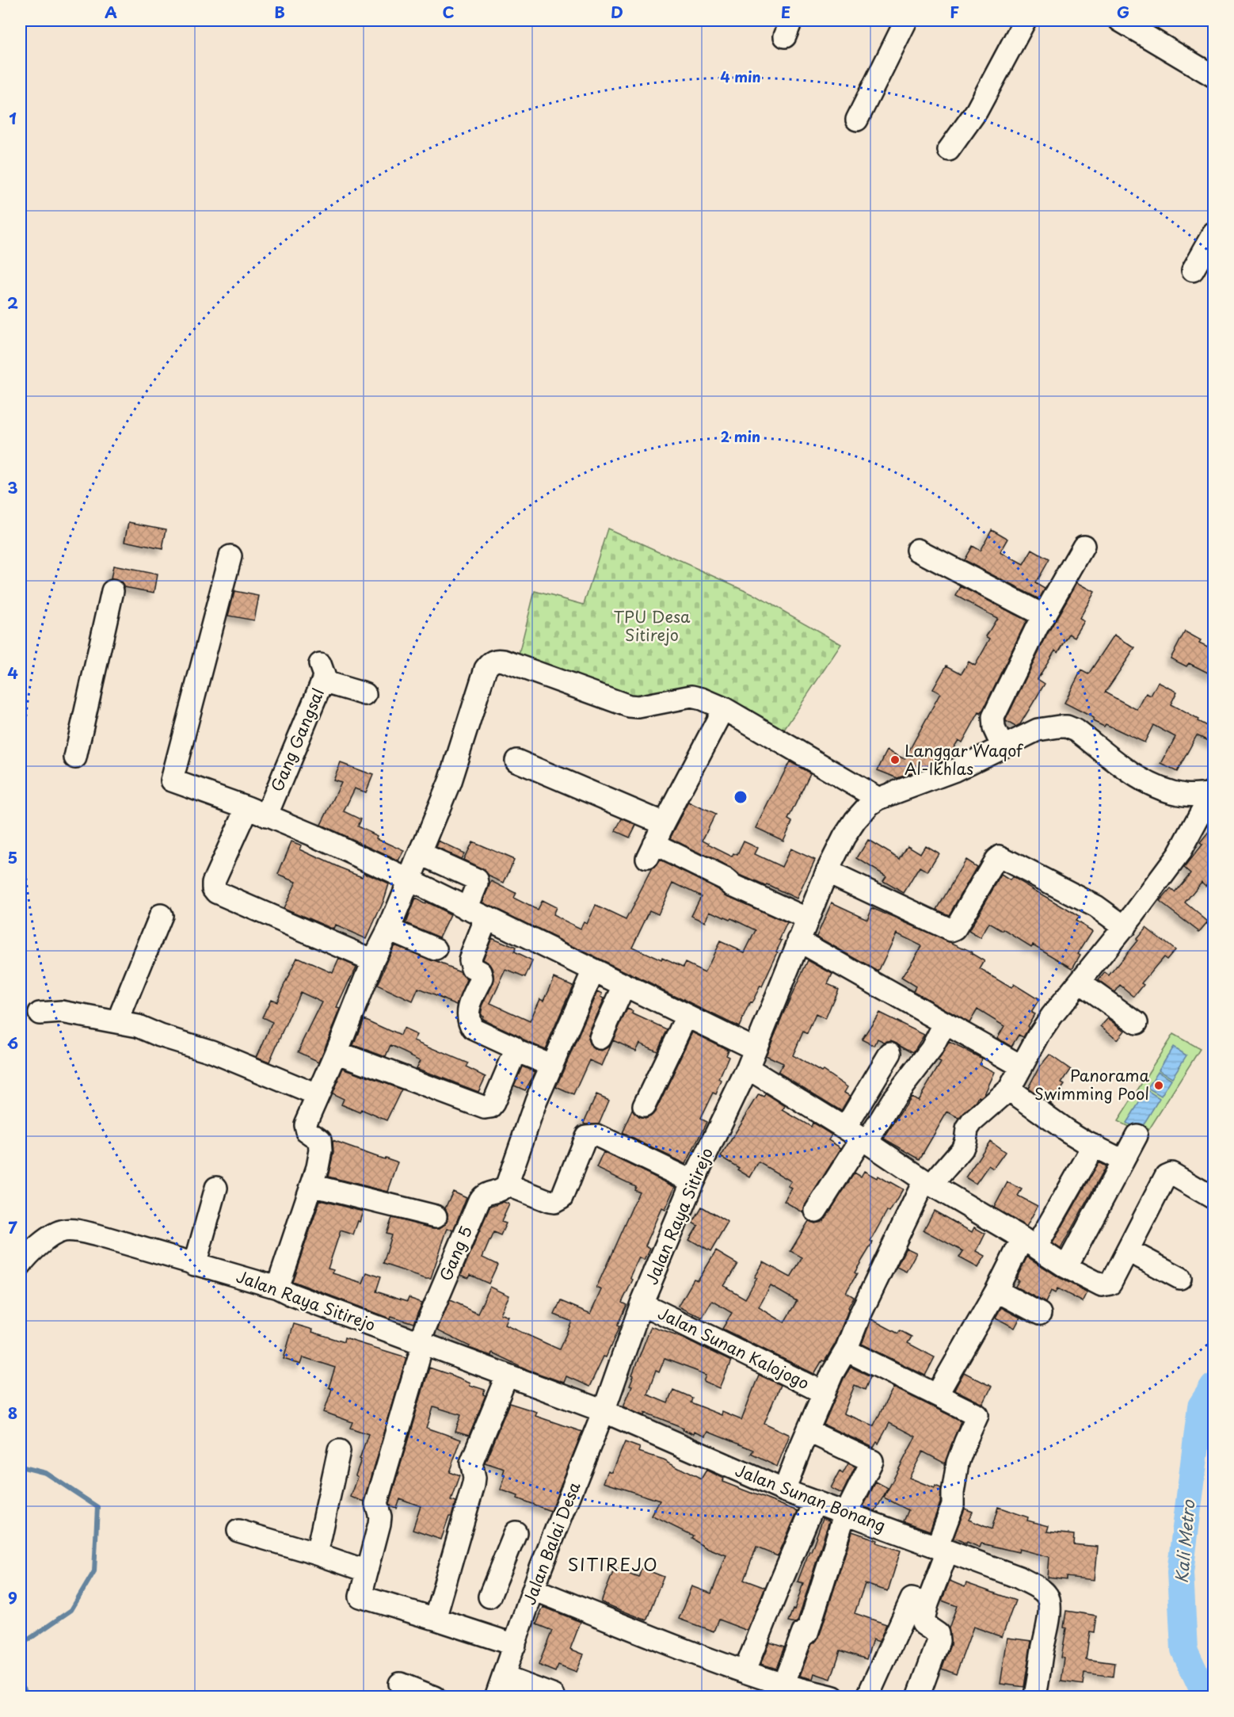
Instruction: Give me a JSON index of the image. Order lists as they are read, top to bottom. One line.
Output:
{"streets":{"street":["Gang Gangsal","Jalan Raya Sitirejo","Gang 5","Jalan Sunan Kalojogo","Jalan Sunan Bonang","Jalan Balai Desa"]},"crossings":[["Jalan Raya Sitirejo","Gang 5"],["Jalan Raya Sitirejo","Jalan Sunan Kalojogo"],["Jalan Raya Sitirejo","Jalan Sunan Bonang"],["Jalan Raya Sitirejo","Jalan Balai Desa"],["Jalan Sunan Bonang","Jalan Balai Desa"]],"districts":["SITIREJO"],"water":["Kali Metro"],"parks":["TPU Desa Sitirejo"],"places":["Langgar Waqof Al-Ikhlas","Panorama Swimming Pool"],"grid":{"columns":["A","B","C","D","E","F","G"],"rows":["1","2","3","4","5","6","7","8","9"]},"rings":["4 min","2 min"]}
